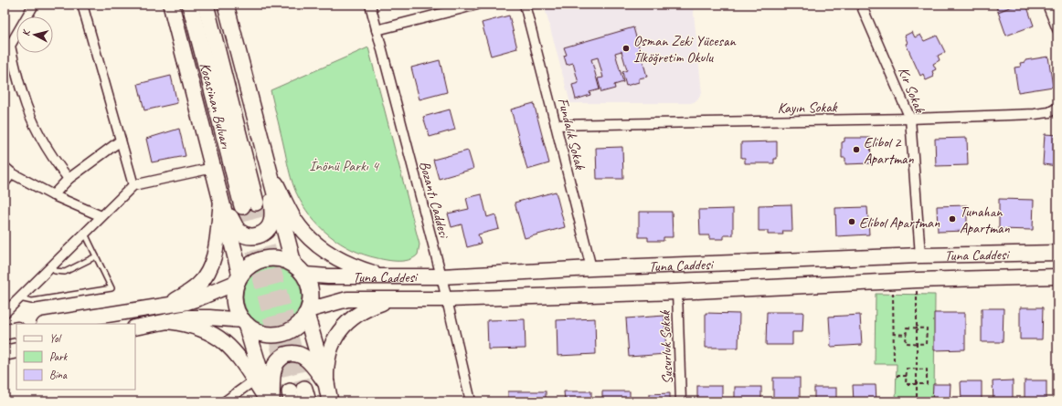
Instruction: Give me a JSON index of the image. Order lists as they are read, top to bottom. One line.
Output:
{"streets":{"highway":["Kocasinan Bulvarı"],"main road":["Tuna Caddesi"],"street":["Kır Sokak","Kayın Sokak","Fundalık Sokak","Bozantı Caddesi","Susurluk Sokak"]},"crossings":[["Kır Sokak","Kayın Sokak"],["Kır Sokak","Tuna Caddesi"],["Kayın Sokak","Fundalık Sokak"],["Fundalık Sokak","Tuna Caddesi"],["Bozantı Caddesi","Tuna Caddesi"],["Tuna Caddesi","Susurluk Sokak"]],"parks":["İnönü Parkı 4"],"places":["Osman Zeki Yücesan İlköğretim Okulu","Elibol 2 Apartman","Tunahan Apartman","Elibol Apartman"],"legend":["Yol","Park","Bina"],"north":"left"}
